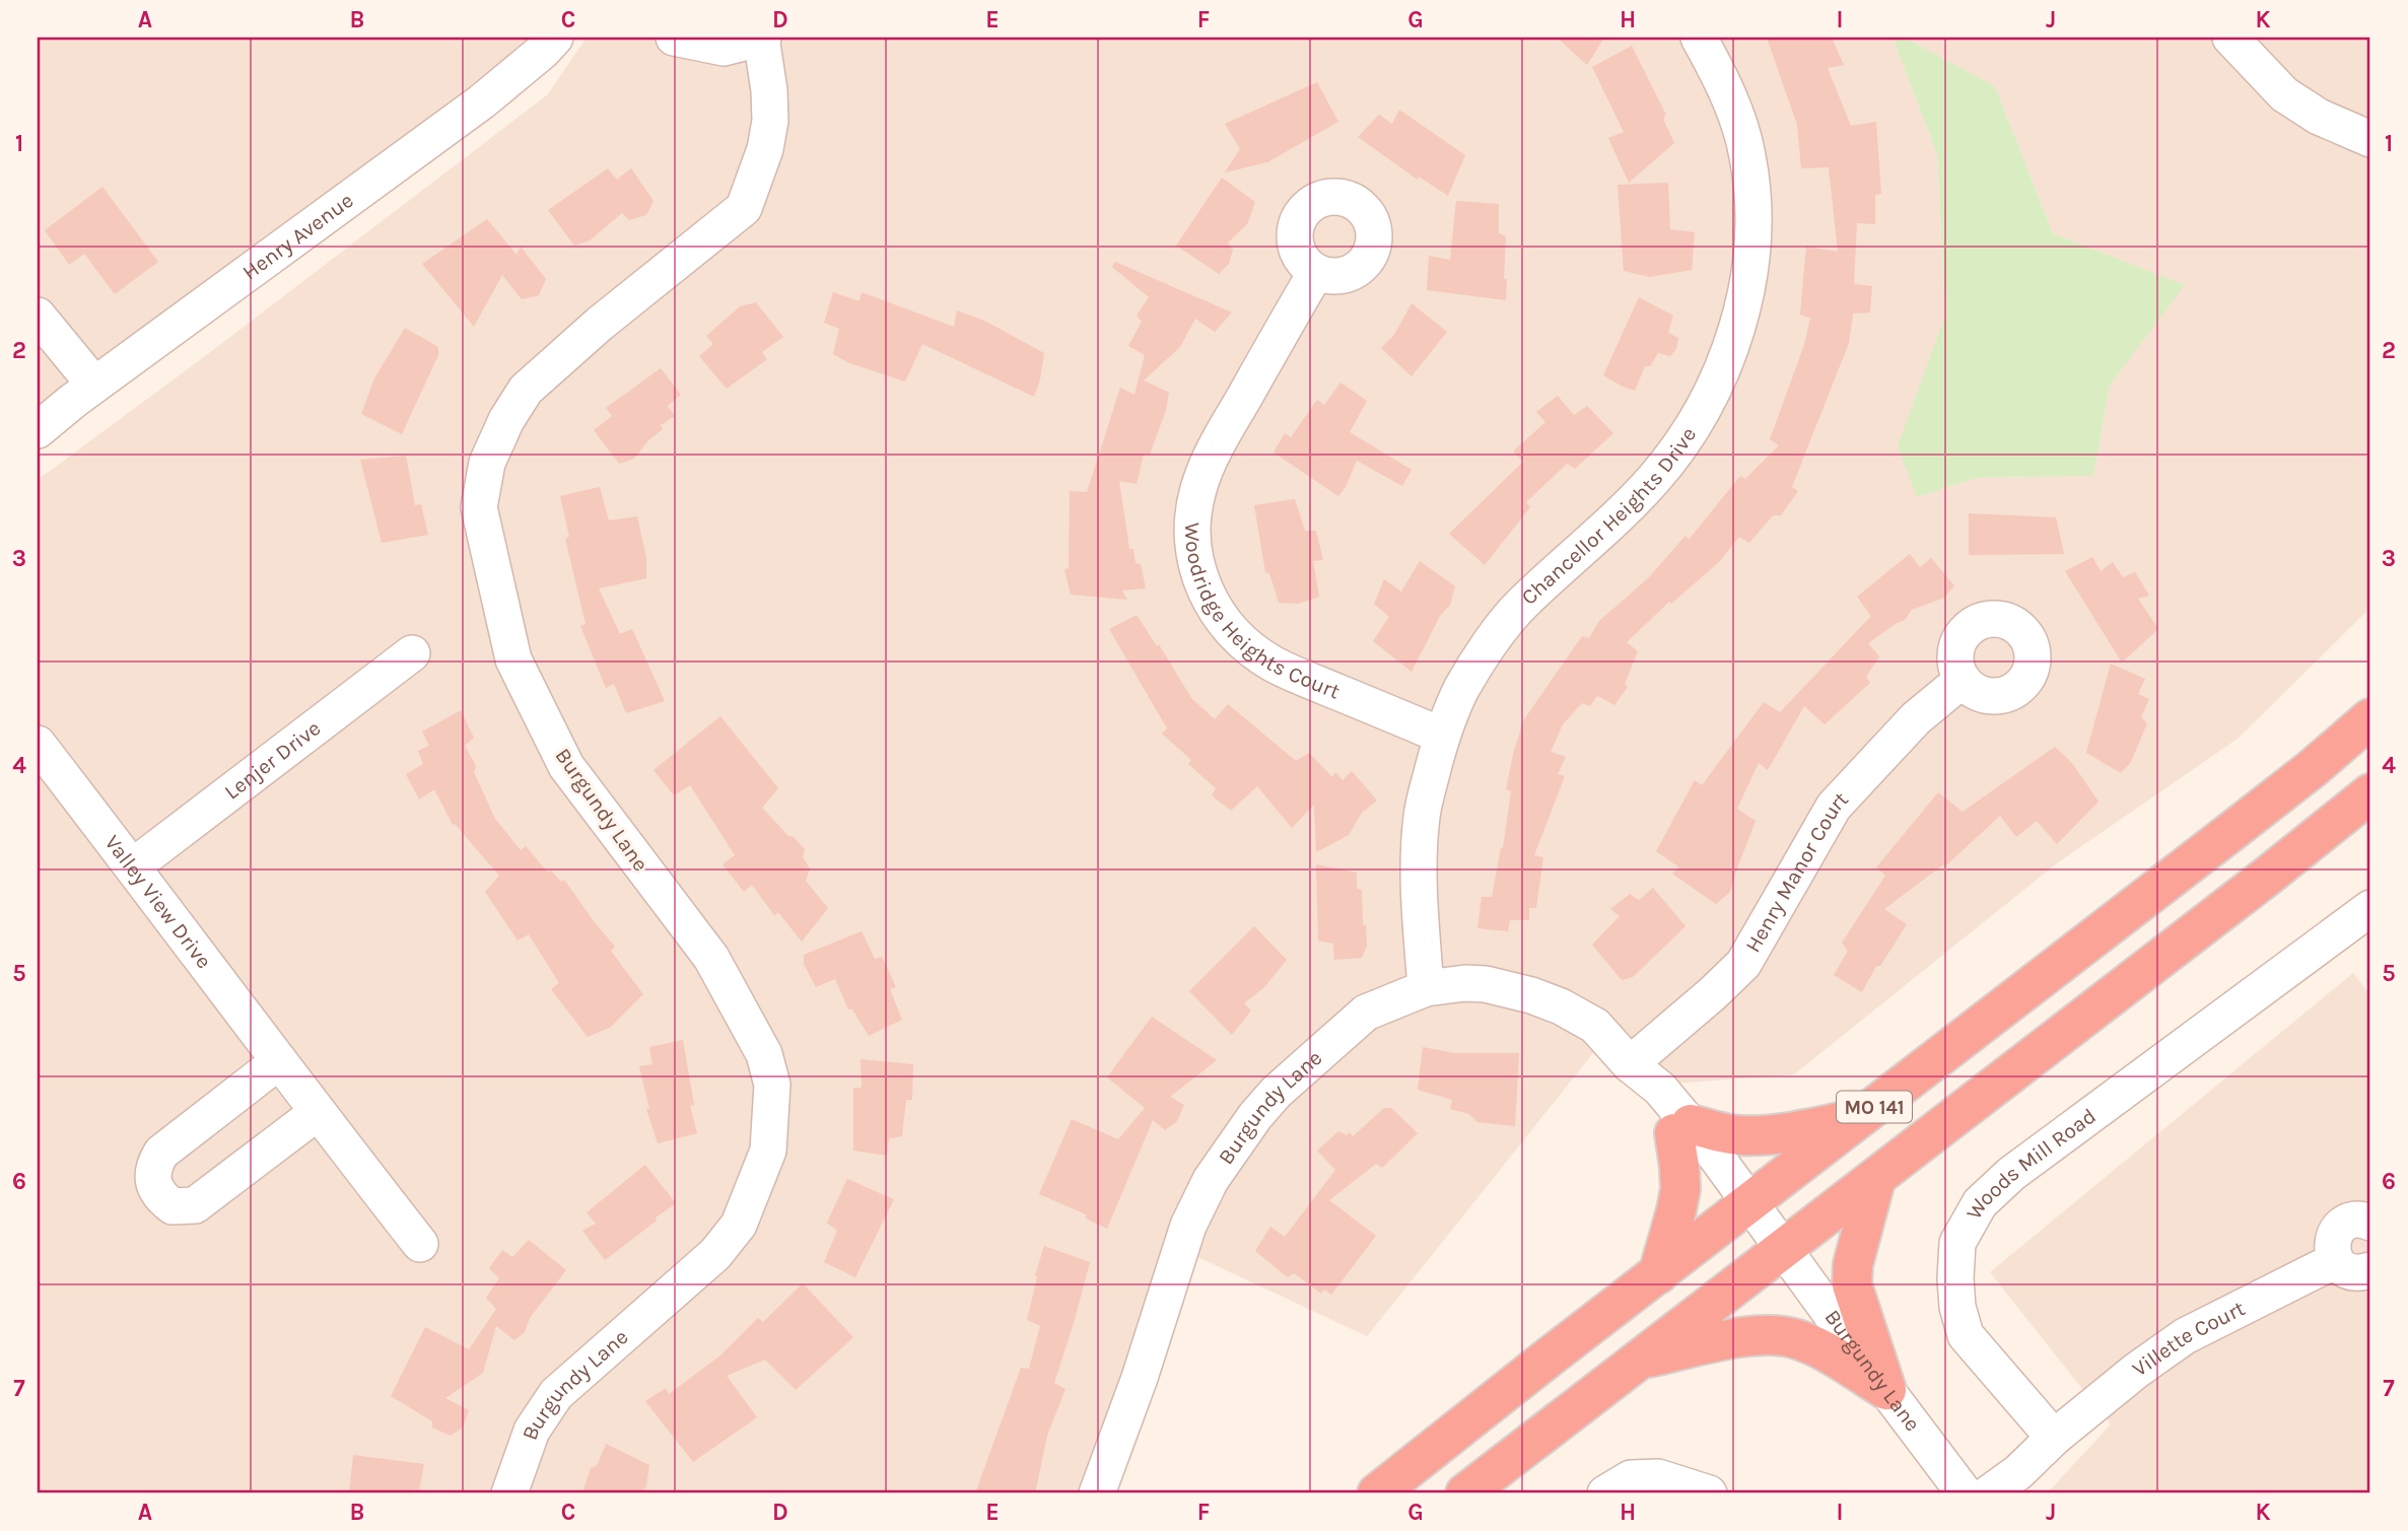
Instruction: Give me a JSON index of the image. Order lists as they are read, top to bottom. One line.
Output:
{"streets":{"highway":["MO 141"],"street":["Henry Avenue","Chancellor Heights Drive","Woodridge Heights Court","Lenjer Drive","Burgundy Lane","Henry Manor Court","Valley View Drive","Woods Mill Road","Villette Court"]},"crossings":[["Chancellor Heights Drive","Woodridge Heights Court"],["Chancellor Heights Drive","Burgundy Lane"],["Lenjer Drive","Valley View Drive"],["Burgundy Lane","Henry Manor Court"],["Burgundy Lane","MO 141"],["Woods Mill Road","Villette Court"]],"grid":{"columns":["A","B","C","D","E","F","G","H","I","J","K"],"rows":["1","2","3","4","5","6","7"]}}
